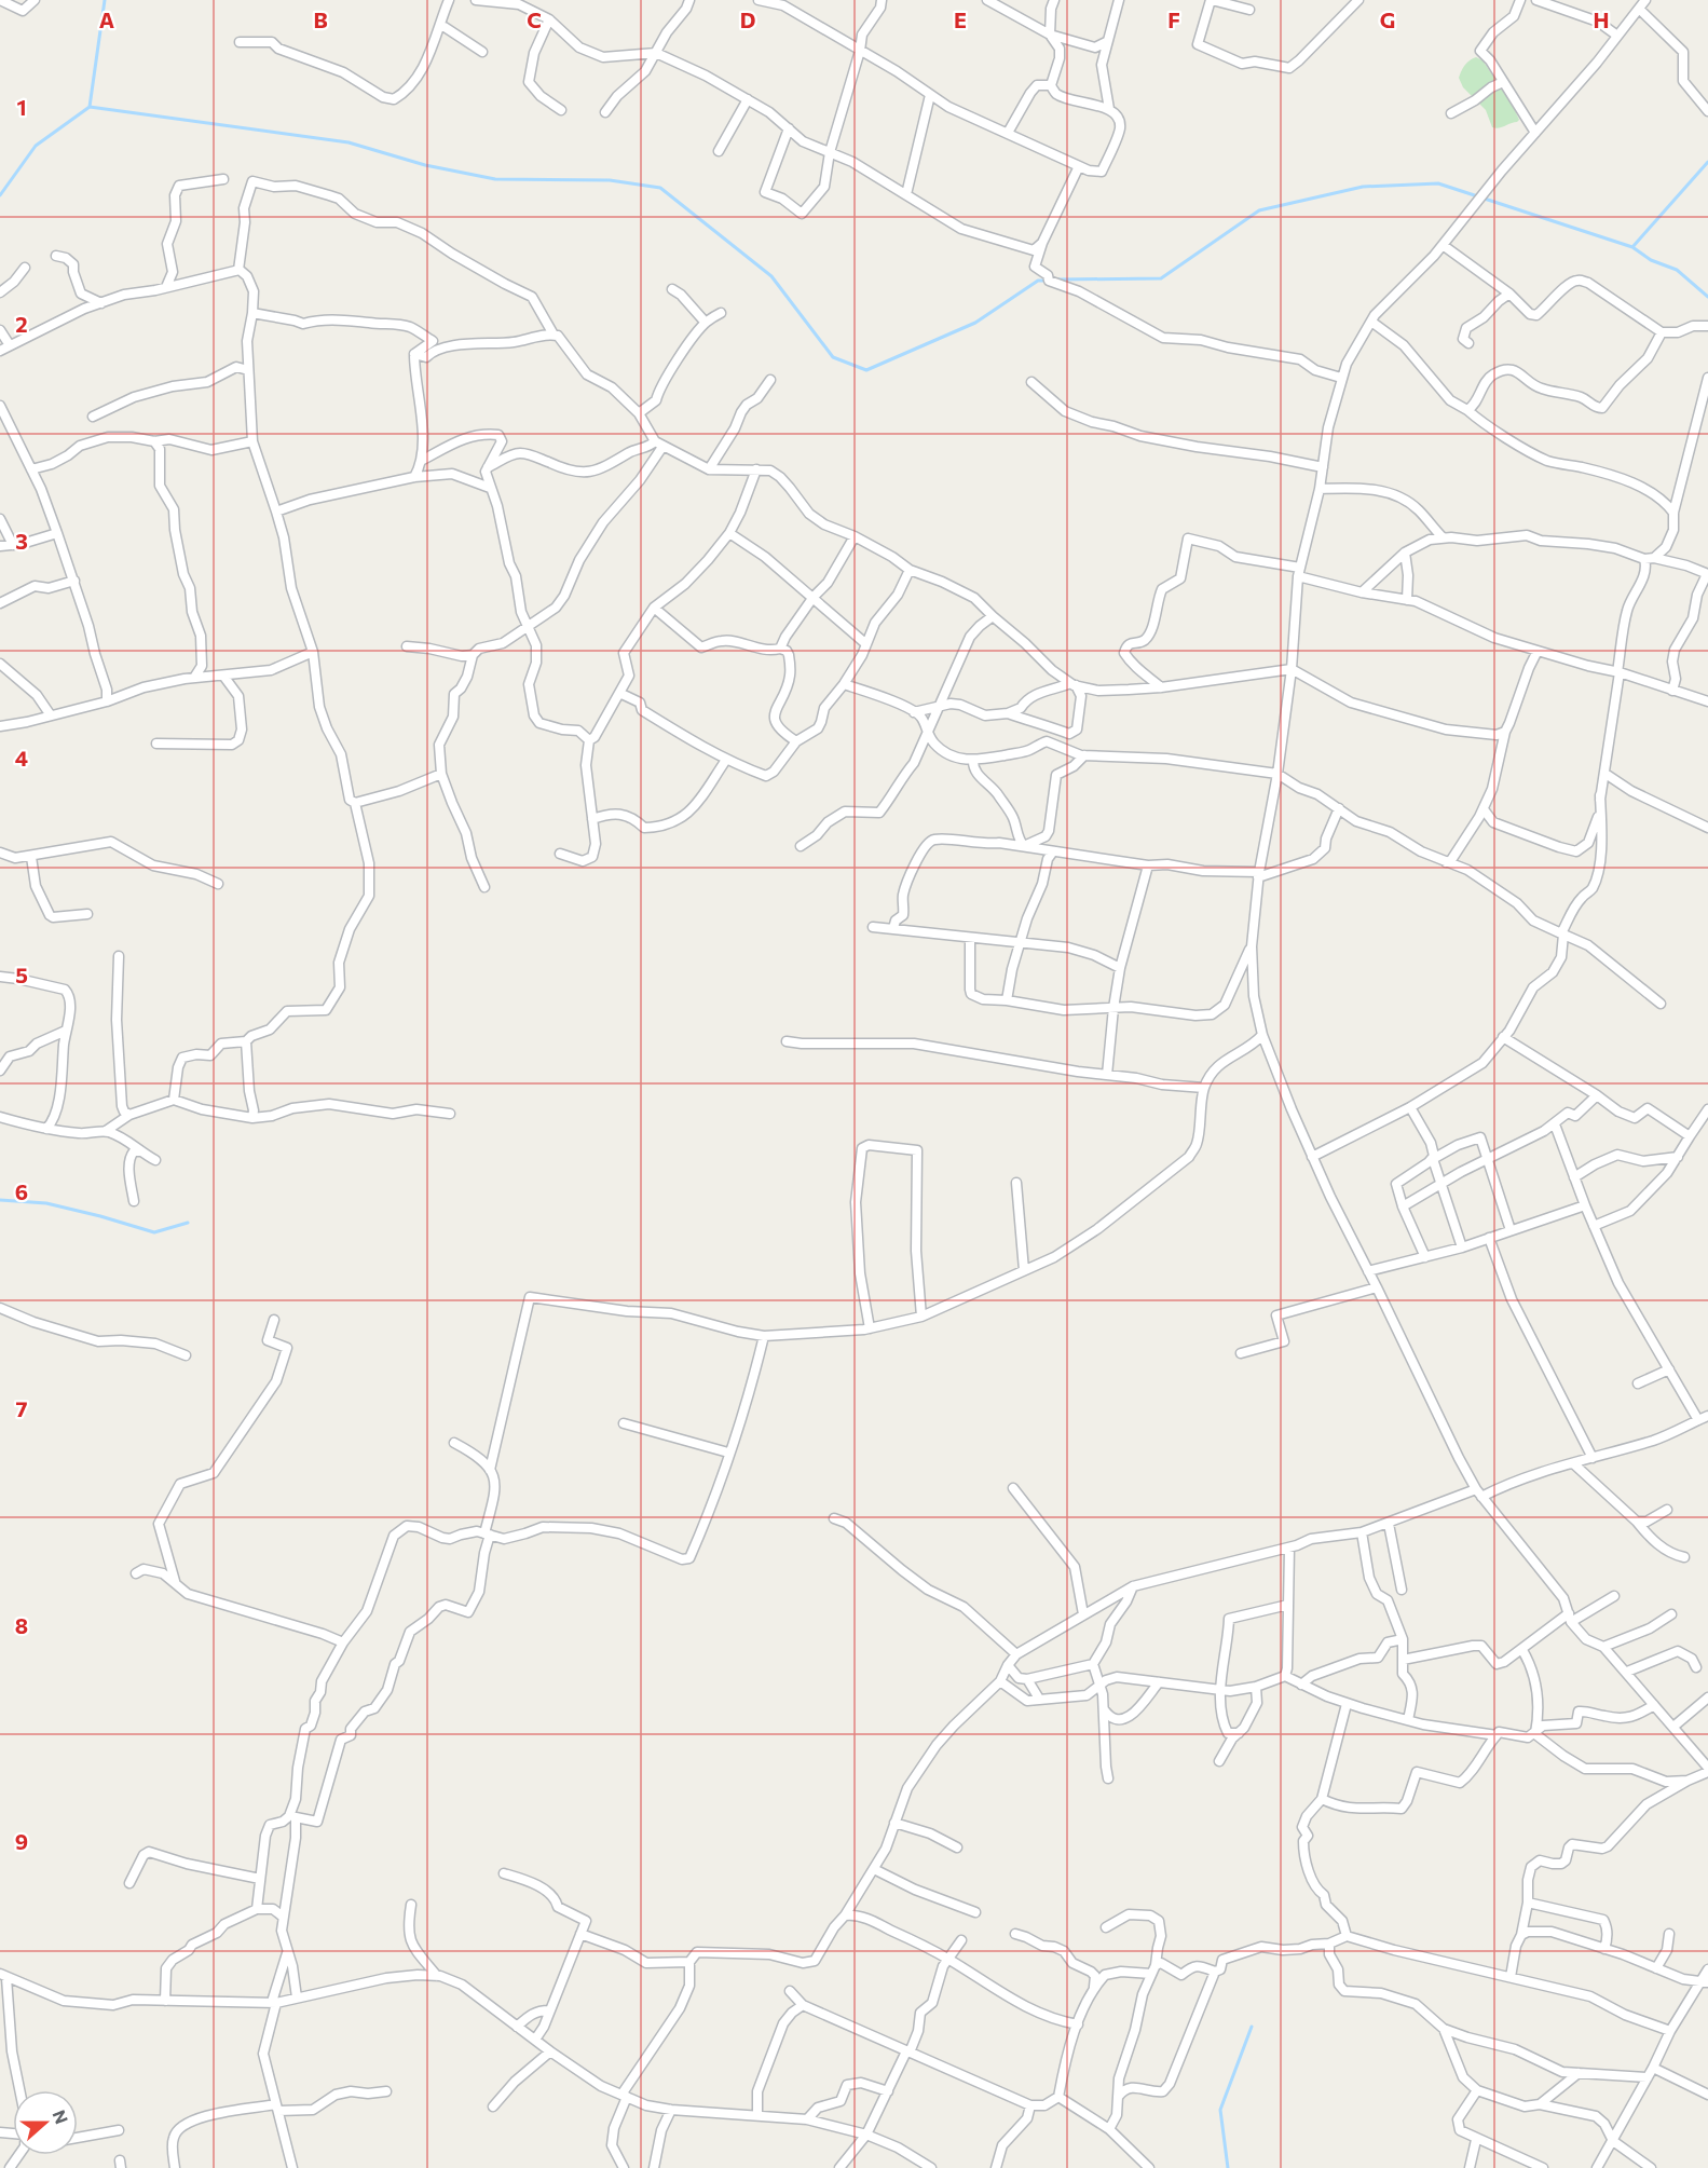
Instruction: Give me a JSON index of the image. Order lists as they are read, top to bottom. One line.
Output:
{"north":"right","grid":{"columns":["A","B","C","D","E","F","G","H"],"rows":["1","2","3","4","5","6","7","8","9"]}}
